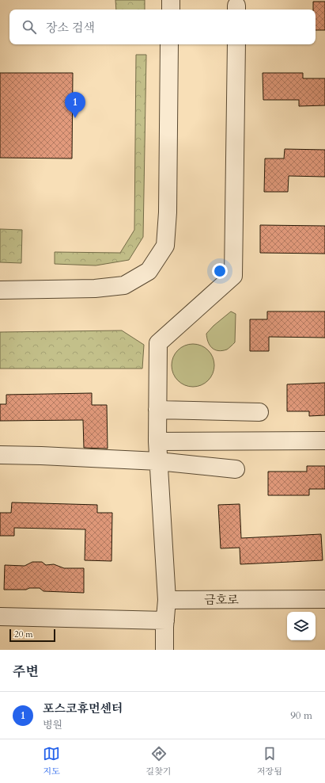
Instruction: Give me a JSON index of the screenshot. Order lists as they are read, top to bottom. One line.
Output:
{"streets":{"street":["금호로"]},"scale_bar":"20 m","page":{"search":"장소 검색","pins":"1","scale":"20 m","heading":"주변","list":[{"mark":"1","name":"포스코휴먼센터","note":"병원","value":"90 m"}],"nav":["지도","길찾기","저장됨"]}}
